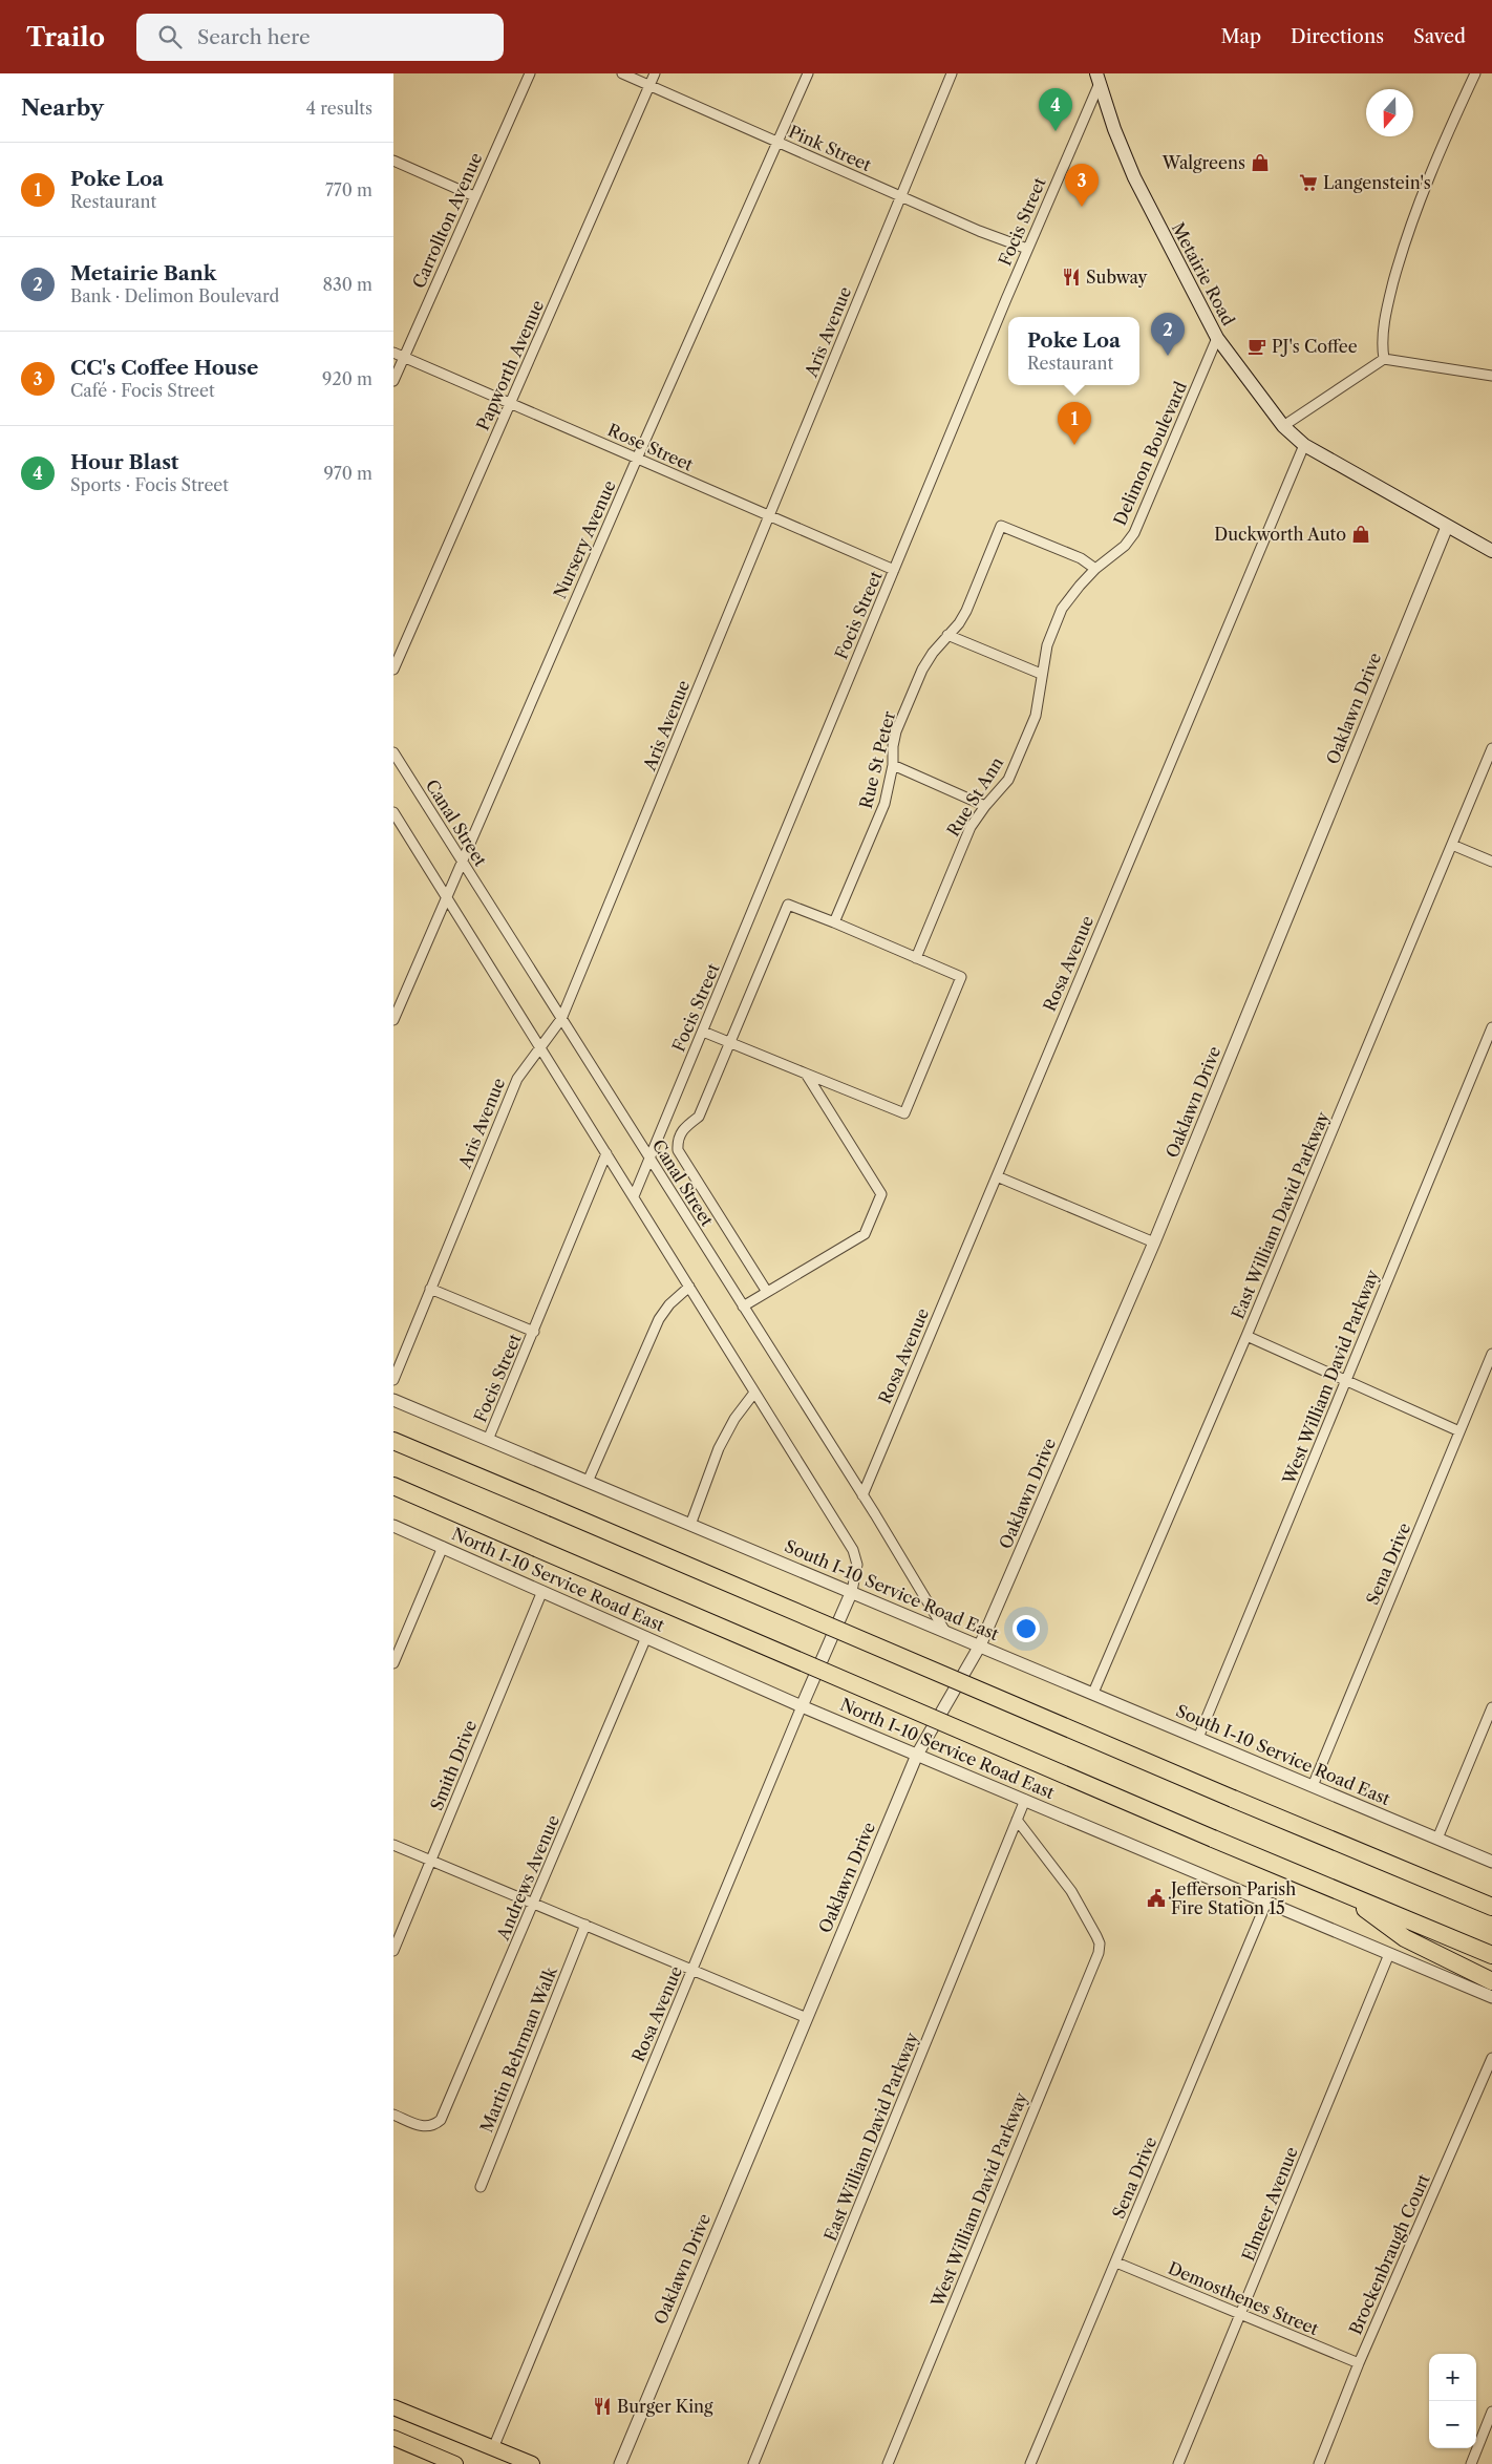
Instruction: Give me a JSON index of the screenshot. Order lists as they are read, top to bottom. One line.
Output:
{"streets":{"main road":["Metairie Road"],"street":["Pink Street","Carrollton Avenue","Focis Street","Aris Avenue","Papworth Avenue","Rose Street","Delimon Boulevard","Nursery Avenue","Oaklawn Drive","Rue St Peter","Rue St Ann","Canal Street","Rosa Avenue","East William David Parkway","West William David Parkway","Sena Drive","North I-10 Service Road East","South I-10 Service Road East","Smith Drive","Andrews Avenue","Martin Behrman Walk","Elmeer Avenue","Brockenbraugh Court","Demosthenes Street"]},"crossings":[["Pink Street","Focis Street"],["Pink Street","Aris Avenue"],["Pink Street","Papworth Avenue"],["Pink Street","Nursery Avenue"],["Carrollton Avenue","Rose Street"],["Focis Street","Metairie Road"],["Focis Street","Rose Street"],["Focis Street","Canal Street"],["Focis Street","South I-10 Service Road East"],["Metairie Road","Delimon Boulevard"],["Metairie Road","Oaklawn Drive"],["Metairie Road","Rosa Avenue"],["Aris Avenue","Rose Street"],["Aris Avenue","Canal Street"],["Papworth Avenue","Rose Street"],["Rose Street","Nursery Avenue"],["Delimon Boulevard","Rue St Peter"],["Delimon Boulevard","Rue St Ann"],["Nursery Avenue","Canal Street"],["Oaklawn Drive","North I-10 Service Road East"],["Oaklawn Drive","South I-10 Service Road East"],["Rue St Peter","Rue St Ann"],["Canal Street","Rosa Avenue"],["Canal Street","South I-10 Service Road East"],["Rosa Avenue","North I-10 Service Road East"],["Rosa Avenue","South I-10 Service Road East"],["East William David Parkway","West William David Parkway"],["East William David Parkway","South I-10 Service Road East"],["West William David Parkway","South I-10 Service Road East"],["Sena Drive","North I-10 Service Road East"],["Sena Drive","South I-10 Service Road East"],["Sena Drive","Demosthenes Street"],["North I-10 Service Road East","Smith Drive"],["North I-10 Service Road East","Andrews Avenue"],["North I-10 Service Road East","Elmeer Avenue"],["Elmeer Avenue","Demosthenes Street"],["Brockenbraugh Court","Demosthenes Street"]],"places":{"shop":["Walgreens","Duckworth Auto"],"supermarket":["Langenstein's"],"restaurant":["Subway","Burger King"],"cafe":["PJ's Coffee"],"public building":["Jefferson Parish Fire Station 15"]},"north":"bottom","page":{"header":"Trailo","search":"Search here","nav":["Map","Directions","Saved"],"heading":["Nearby","4 results"],"pins":["4","3","2","1"],"list":[{"mark":"1","name":"Poke Loa","note":"Restaurant","value":"770 m"},{"mark":"2","name":"Metairie Bank","note":"Bank · Delimon Boulevard","value":"830 m"},{"mark":"3","name":"CC's Coffee House","note":"Café · Focis Street","value":"920 m"},{"mark":"4","name":"Hour Blast","note":"Sports · Focis Street","value":"970 m"}],"popup":["Poke Loa","Restaurant"],"map_buttons":["+","−"]}}
